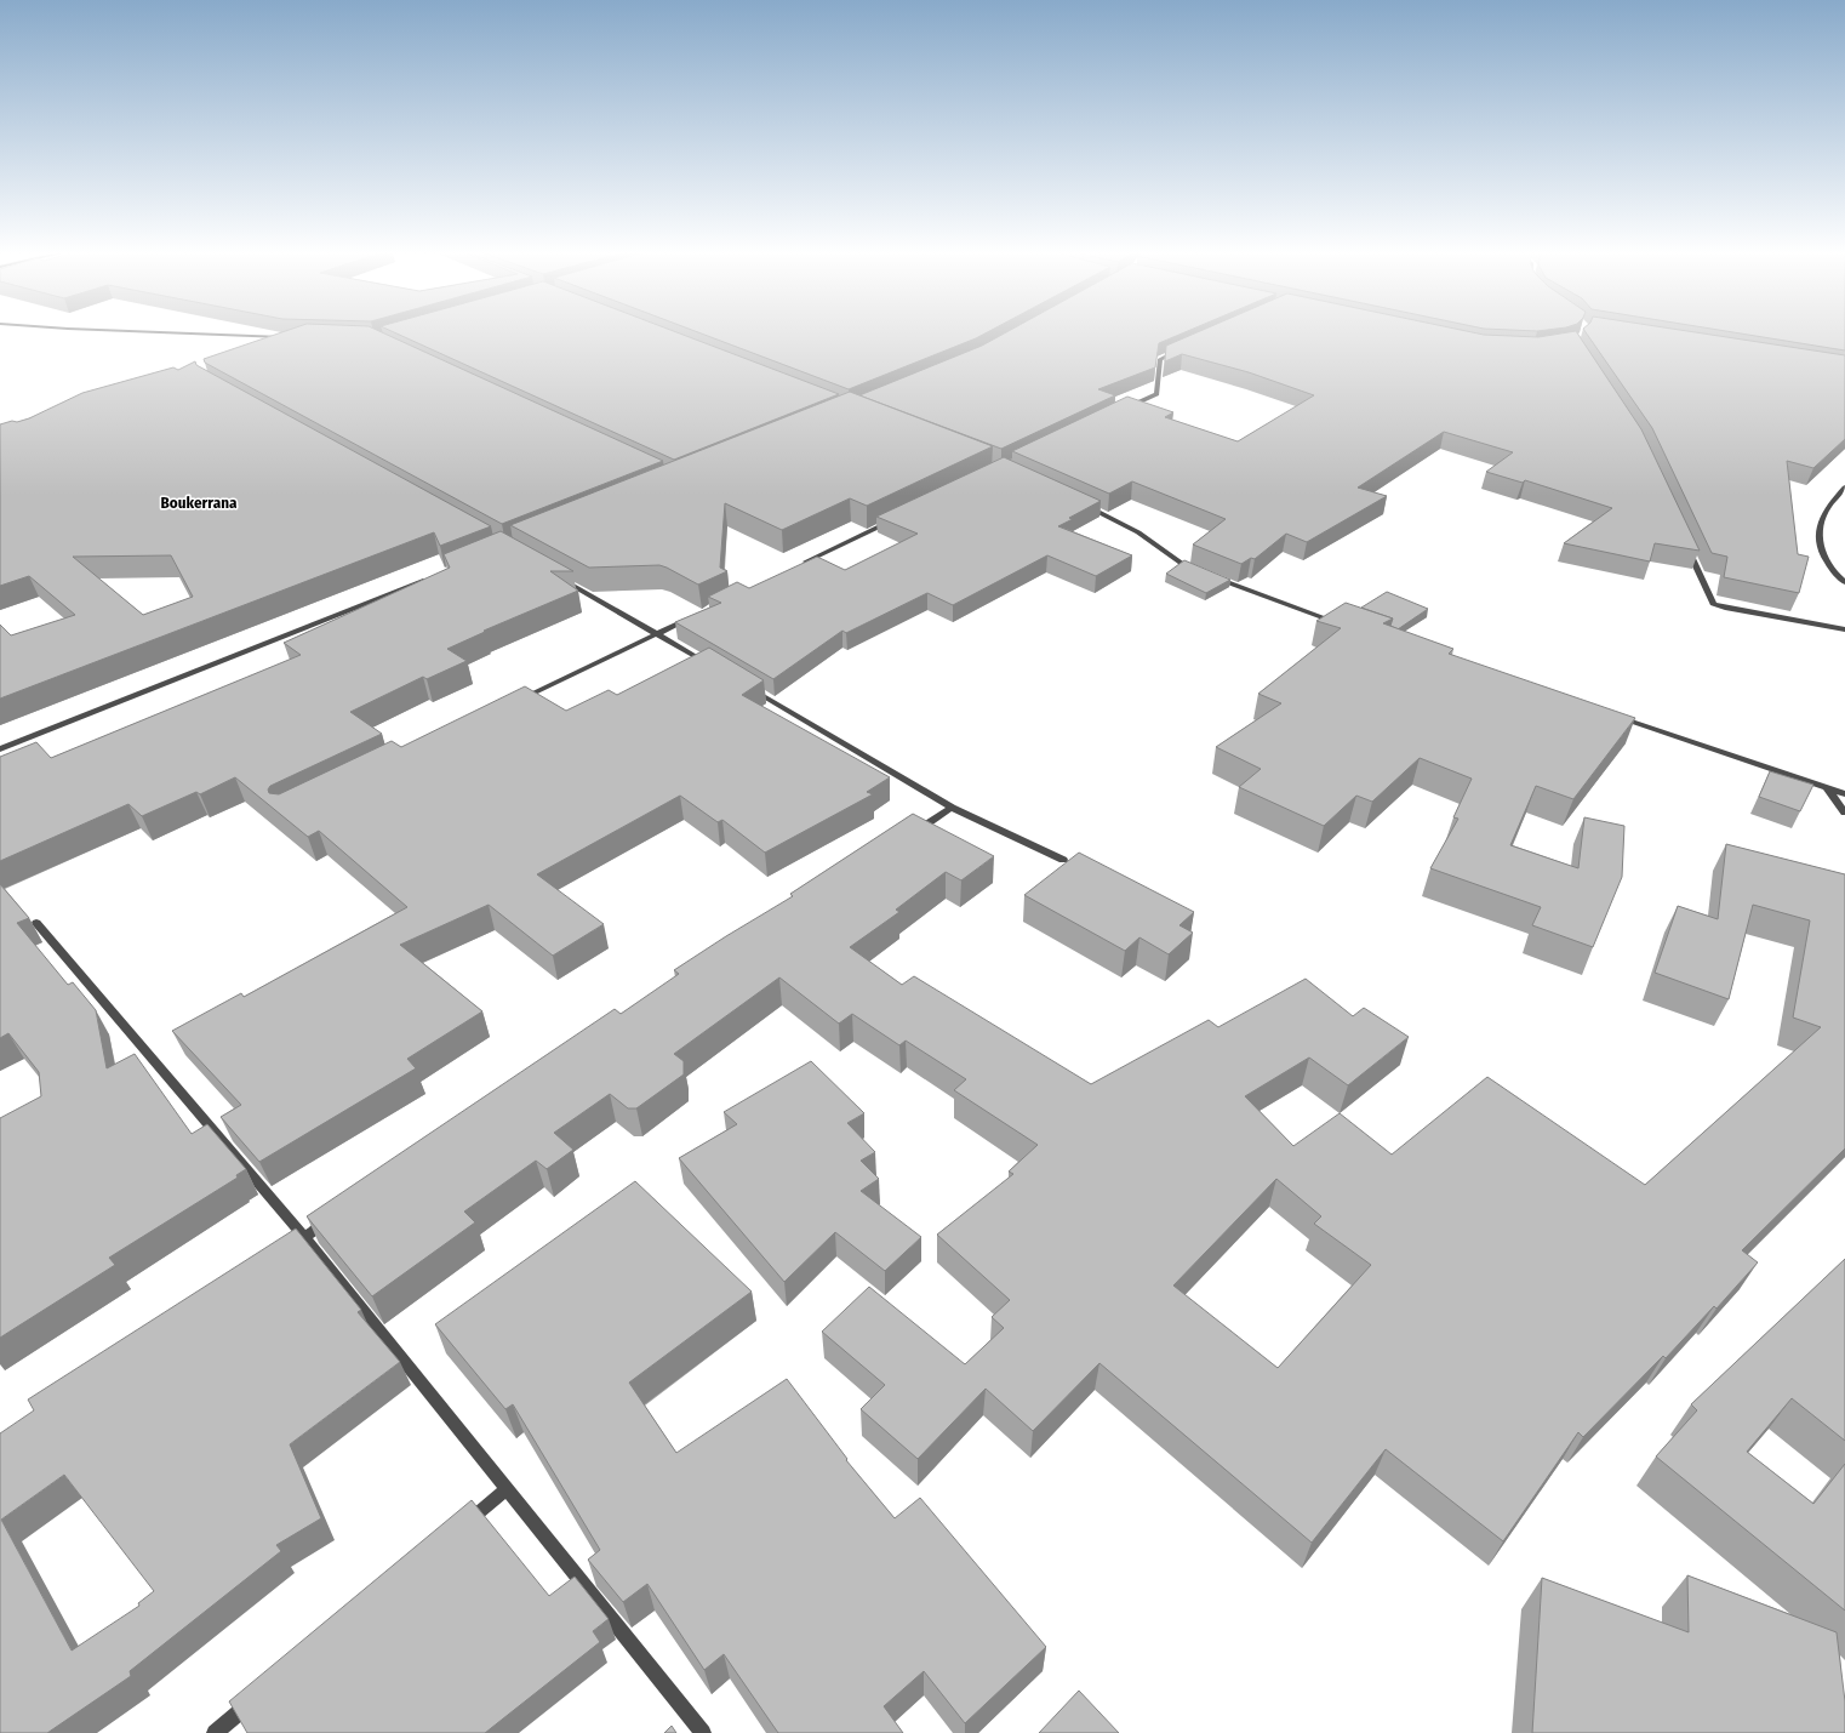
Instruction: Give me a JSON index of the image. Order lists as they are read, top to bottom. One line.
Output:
{"districts":["Boukerrana"]}
